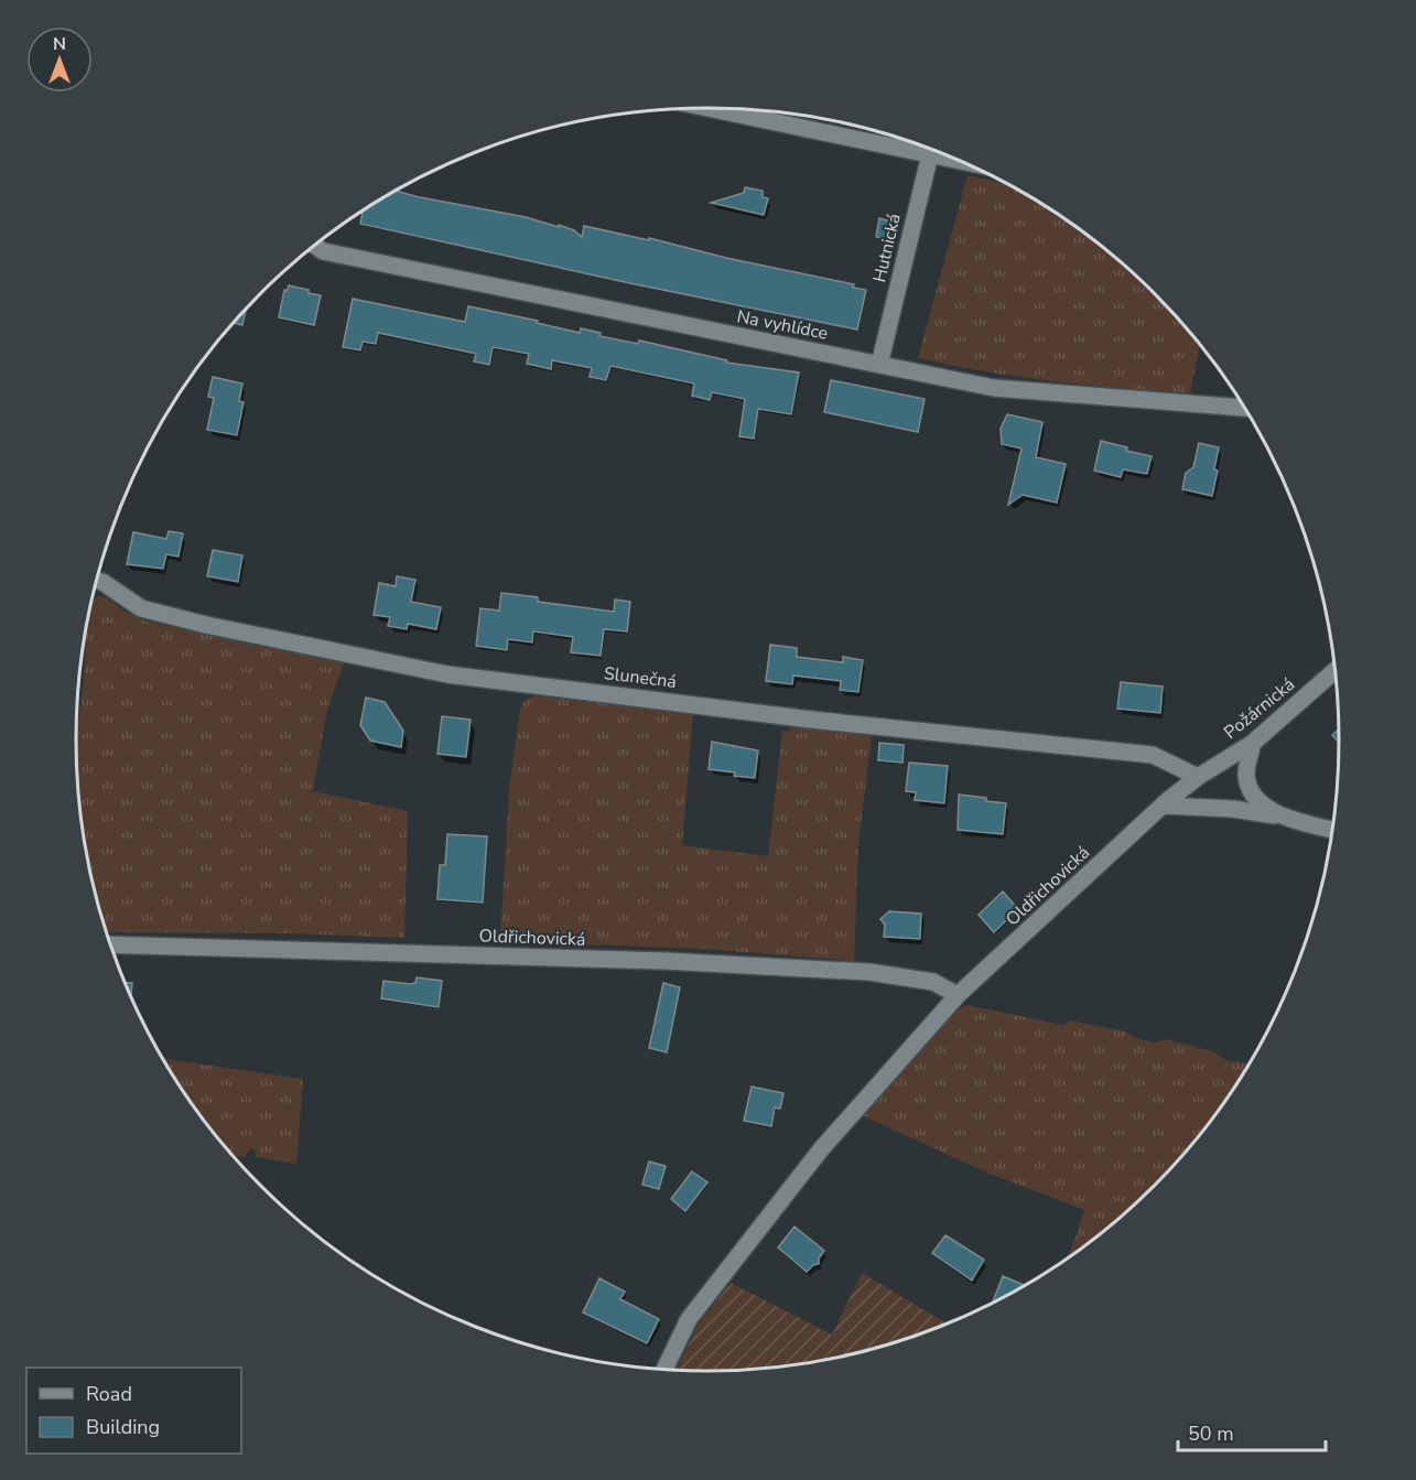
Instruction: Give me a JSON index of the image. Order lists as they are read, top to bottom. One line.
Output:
{"streets":{"street":["Hutnická","Na vyhlídce","Slunečná","Požárnická","Oldřichovická"]},"crossings":[["Hutnická","Na vyhlídce"],["Slunečná","Požárnická"],["Požárnická","Oldřichovická"]],"legend":["Road","Building"],"scale_bar":"50 m","north":"top"}
